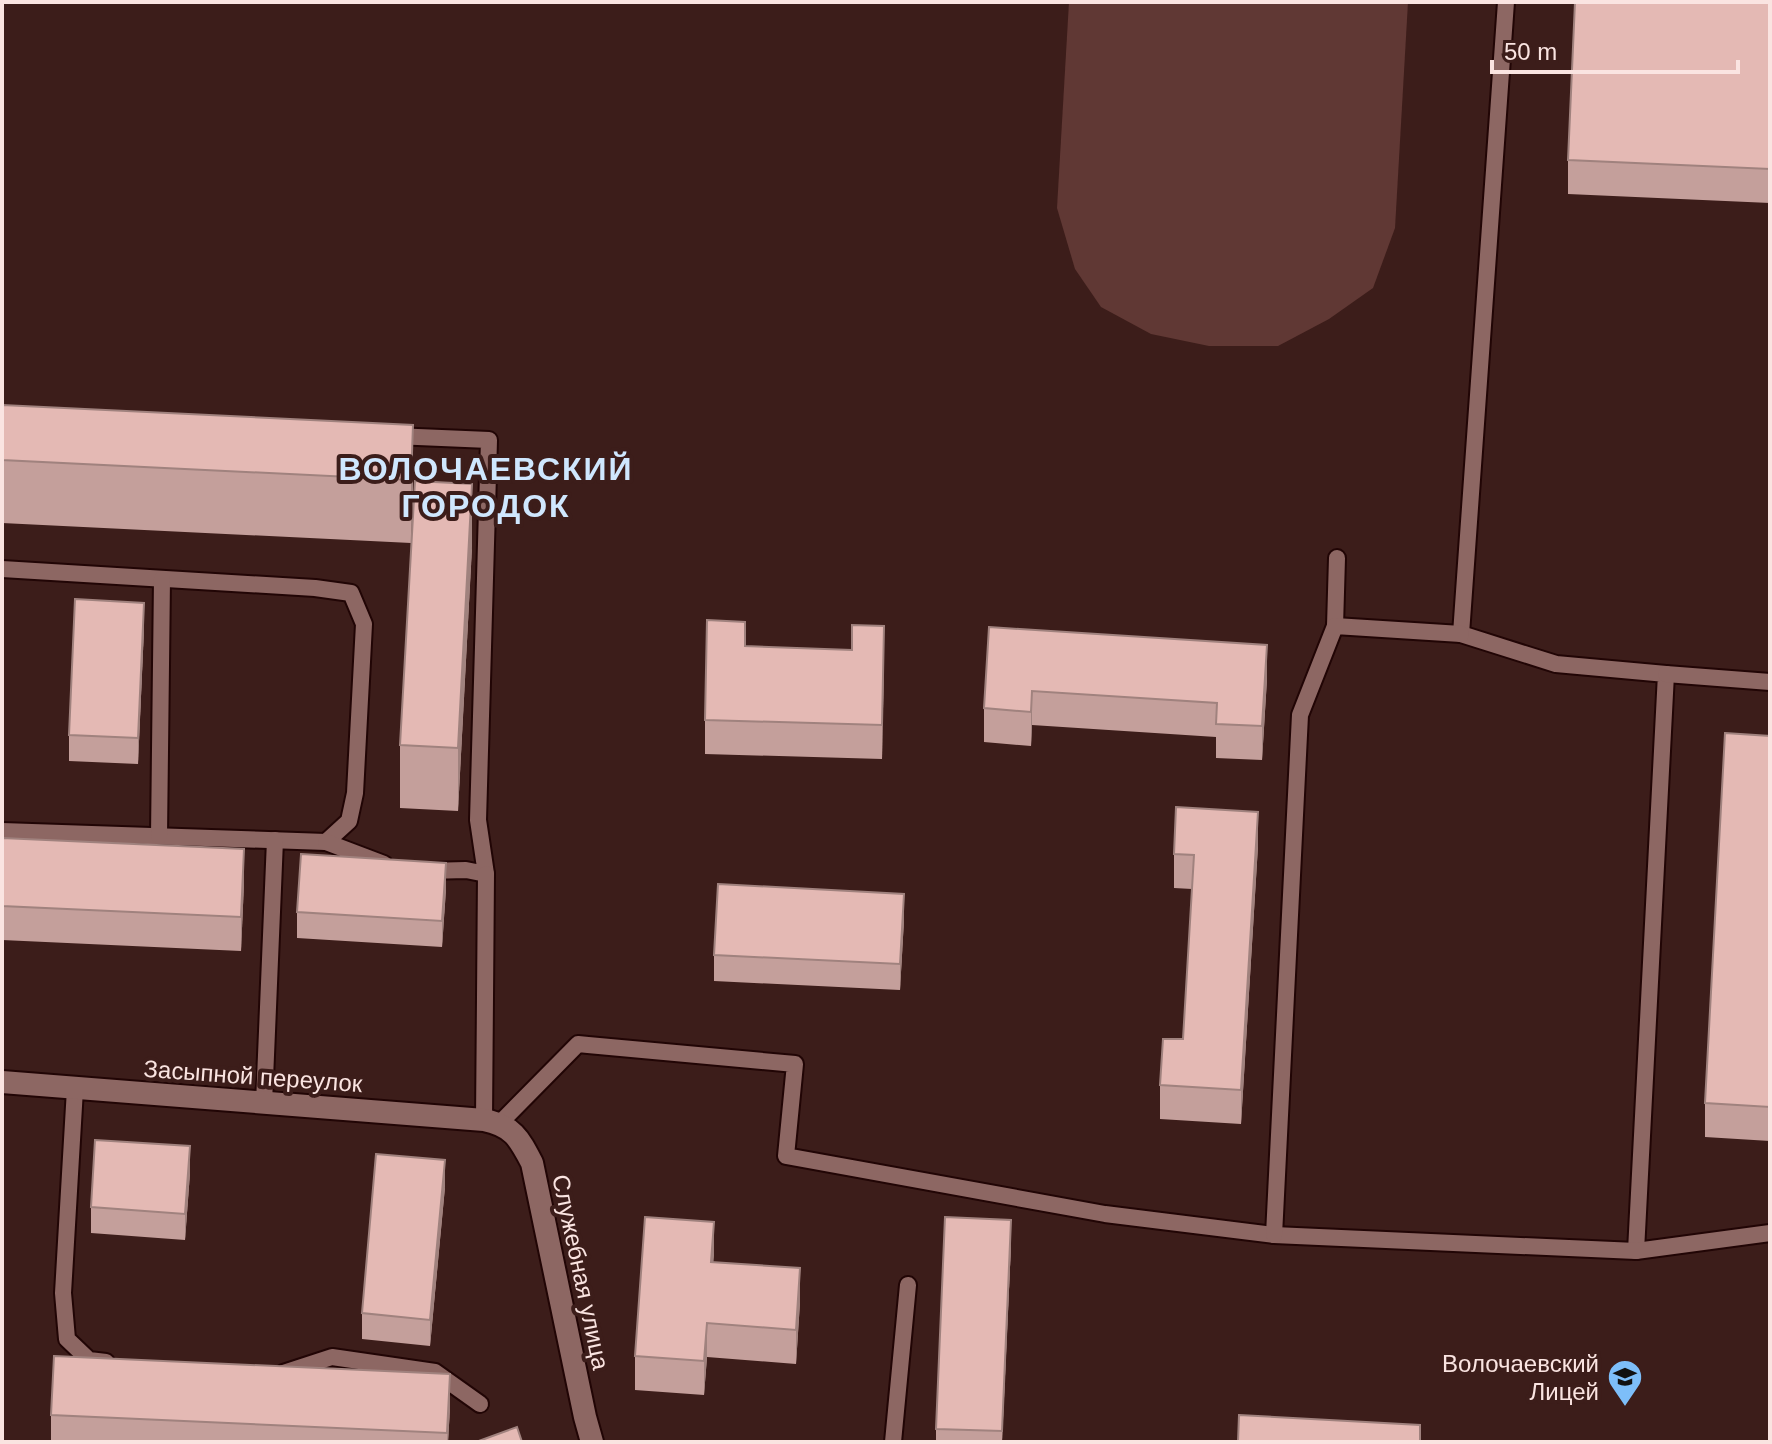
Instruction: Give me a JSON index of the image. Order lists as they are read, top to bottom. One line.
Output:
{"streets":{"street":["Засыпной переулок","Служебная улица"]},"crossings":[["Засыпной переулок","Служебная улица"]],"districts":["ВОЛОЧАЕВСКИЙ ГОРОДОК"],"places":{"school or university":["Волочаевский Лицей"]},"scale_bar":"50 m"}
